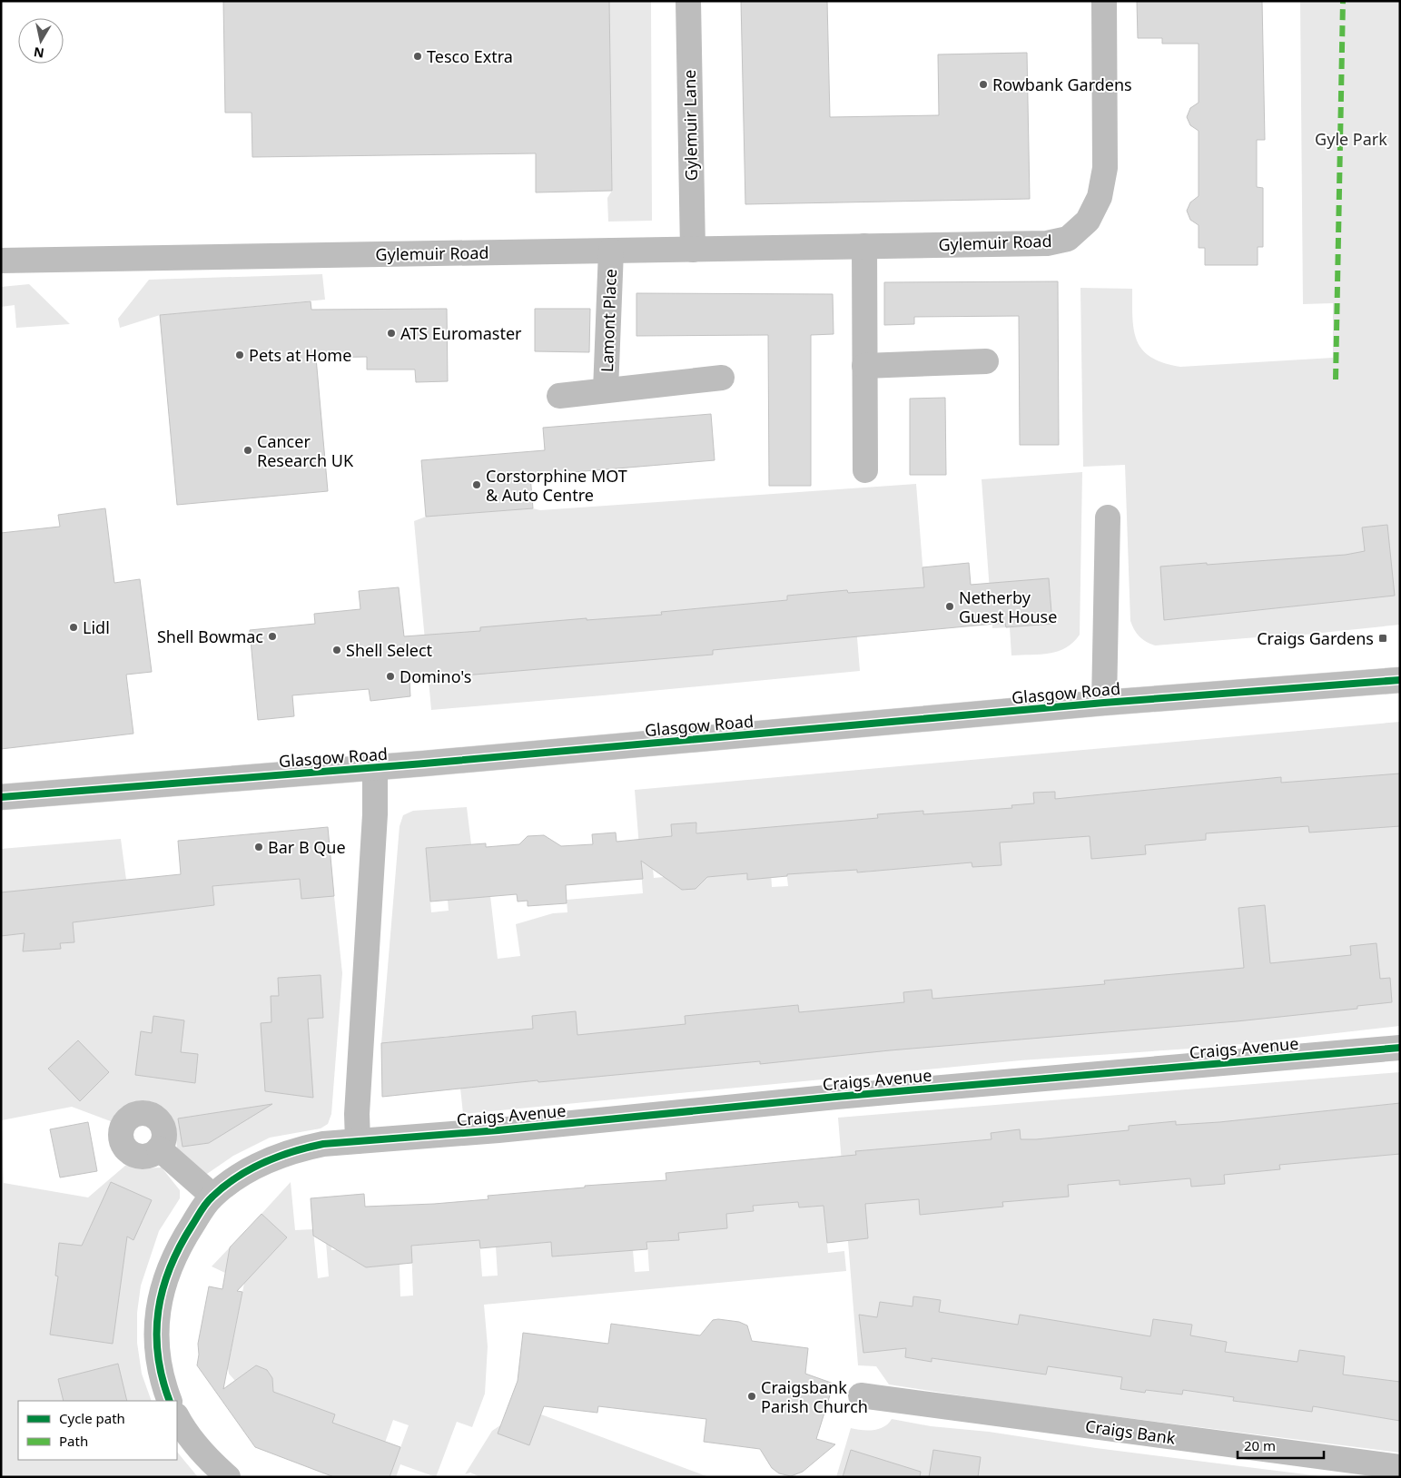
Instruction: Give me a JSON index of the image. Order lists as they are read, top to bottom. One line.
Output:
{"streets":{"street":["Gylemuir Lane","Gylemuir Road","Lamont Place","Glasgow Road","Craigs Avenue","Craigs Bank"]},"crossings":[["Gylemuir Lane","Gylemuir Road"],["Gylemuir Road","Lamont Place"]],"parks":["Gyle Park"],"places":{"other":["Tesco Extra","Rowbank Gardens","ATS Euromaster","Pets at Home","Cancer Research UK","Corstorphine MOT & Auto Centre","Netherby Guest House","Lidl","Shell Bowmac","Shell Select","Domino's","Bar B Que","Craigsbank Parish Church"],"transit":["Craigs Gardens"]},"legend":["Cycle path","Path"],"scale_bar":"20 m","north":"bottom"}
